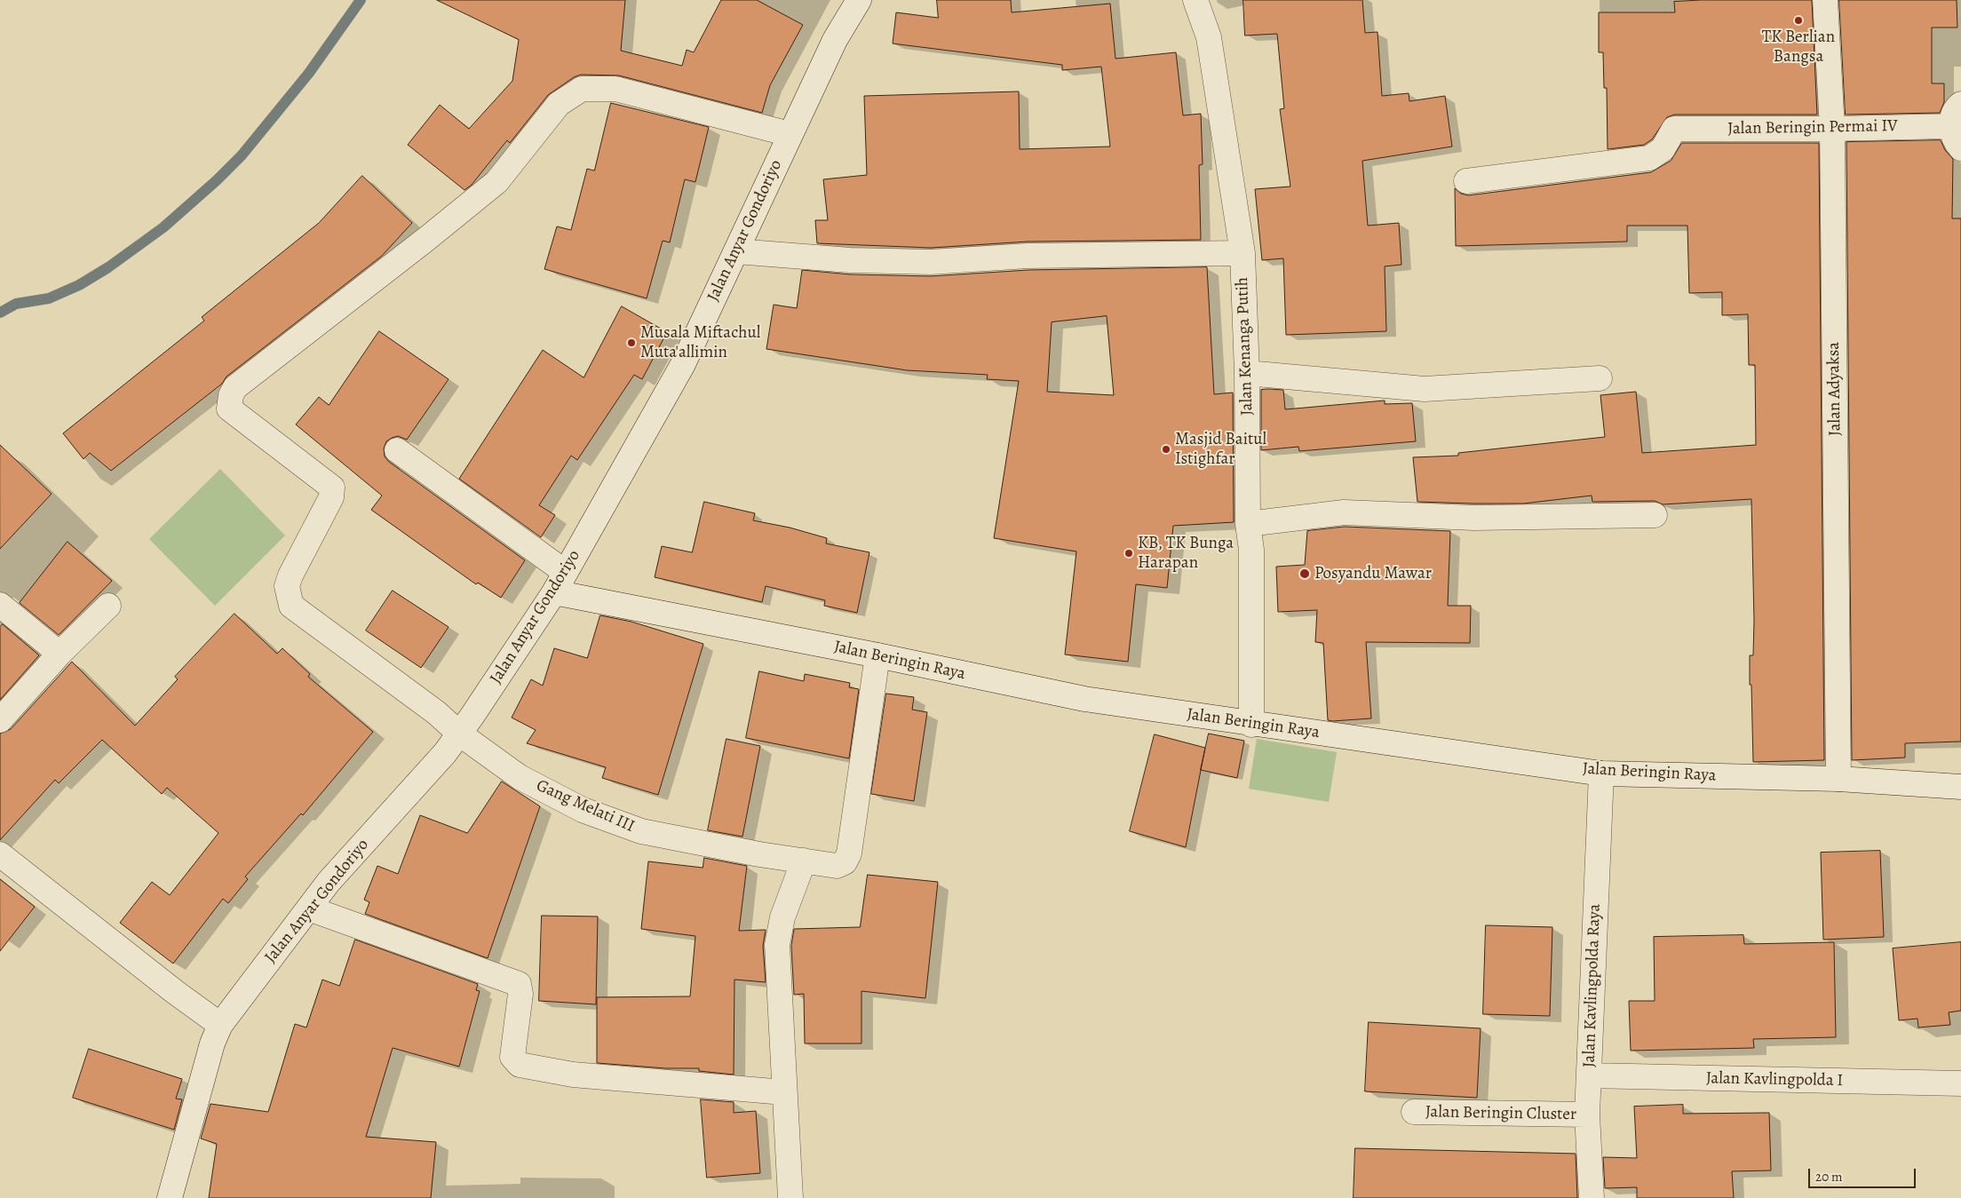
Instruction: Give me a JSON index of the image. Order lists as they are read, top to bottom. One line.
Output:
{"streets":{"street":["Jalan Beringin Permai IV","Jalan Anyar Gondoriyo","Jalan Kenanga Putih","Jalan Adyaksa","Jalan Beringin Raya","Gang Melati III","Jalan Kavlingpolda Raya","Jalan Kavlingpolda I","Jalan Beringin Cluster"]},"crossings":[["Jalan Beringin Permai IV","Jalan Adyaksa"],["Jalan Anyar Gondoriyo","Jalan Beringin Raya"],["Jalan Anyar Gondoriyo","Gang Melati III"],["Jalan Kenanga Putih","Jalan Beringin Raya"],["Jalan Adyaksa","Jalan Beringin Raya"],["Jalan Beringin Raya","Gang Melati III"],["Jalan Beringin Raya","Jalan Kavlingpolda Raya"],["Jalan Kavlingpolda Raya","Jalan Kavlingpolda I"],["Jalan Kavlingpolda Raya","Jalan Beringin Cluster"]],"places":["TK Berlian Bangsa","Musala Miftachul Muta'allimin","Masjid Baitul Istighfar","KB, TK Bunga Harapan","Posyandu Mawar"],"scale_bar":"20 m"}
